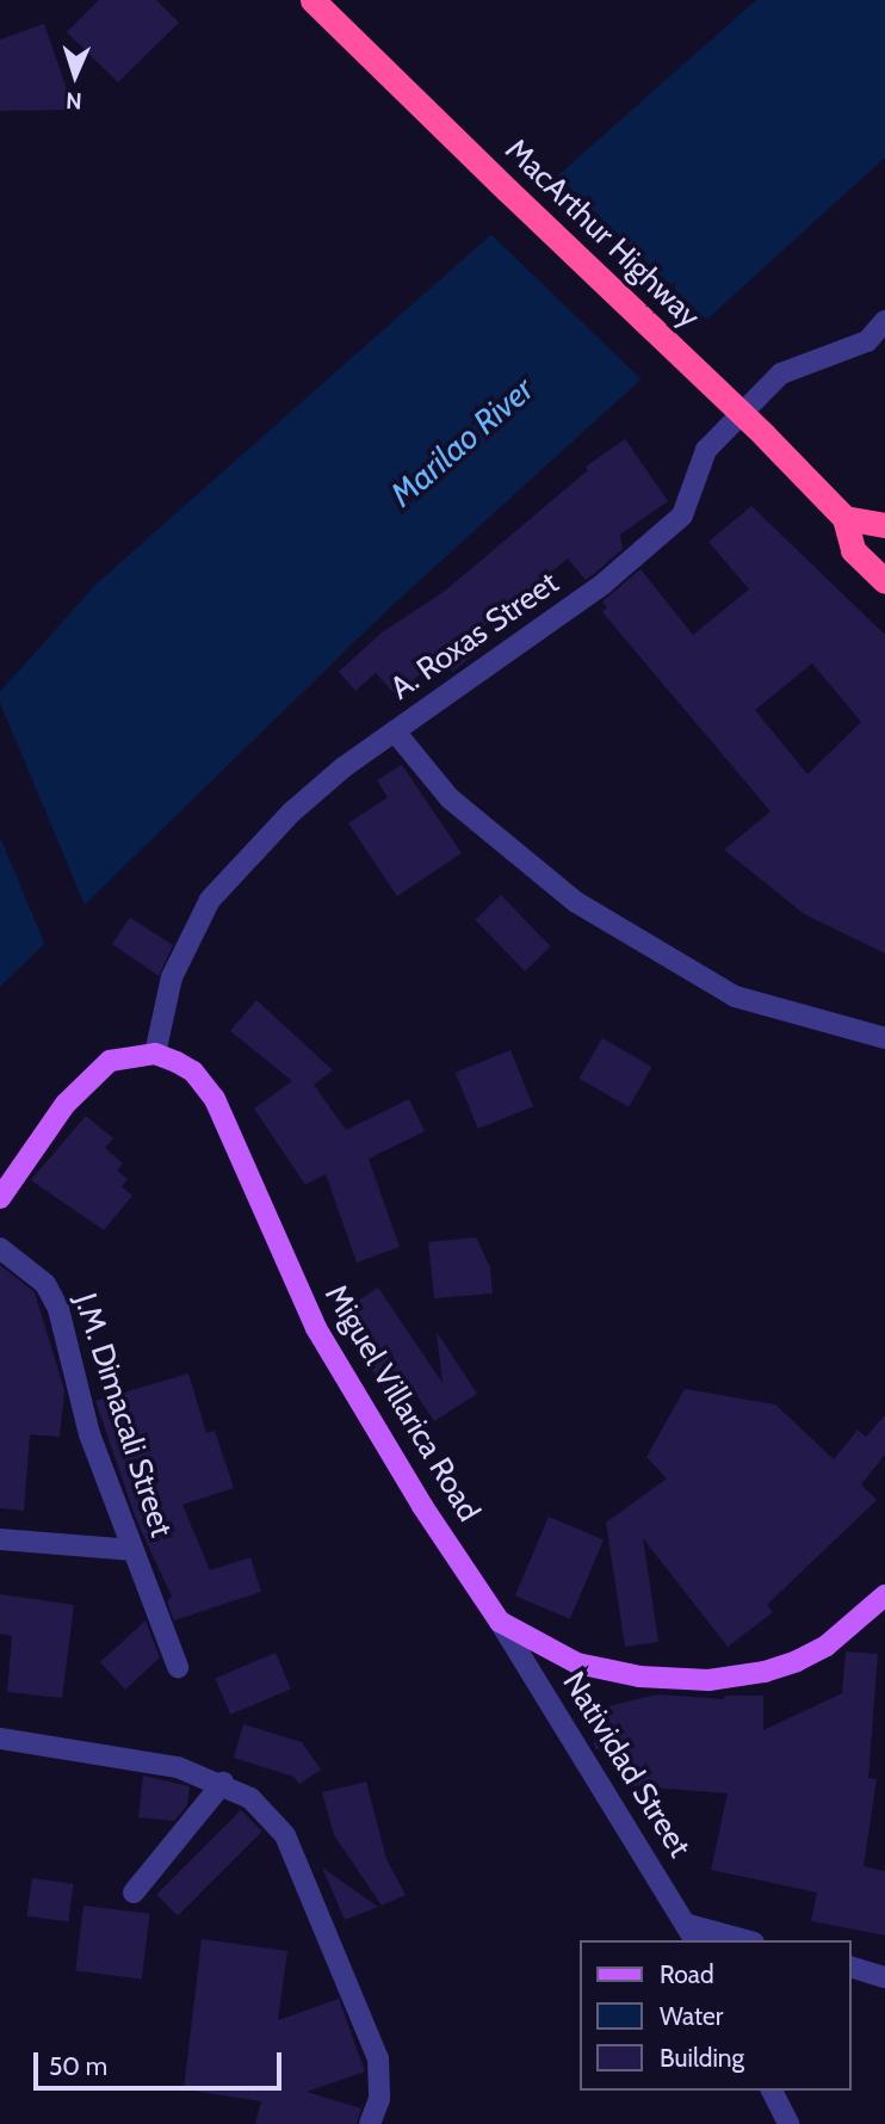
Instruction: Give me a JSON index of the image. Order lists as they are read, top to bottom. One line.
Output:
{"streets":{"highway":["MacArthur Highway"],"main road":["Miguel Villarica Road"],"street":["A. Roxas Street","J.M. Dimacali Street","Natividad Street"]},"crossings":[["A. Roxas Street","Miguel Villarica Road"],["Miguel Villarica Road","Natividad Street"]],"water":["Marilao River"],"legend":["Road","Water","Building"],"scale_bar":"50 m","north":"bottom"}
